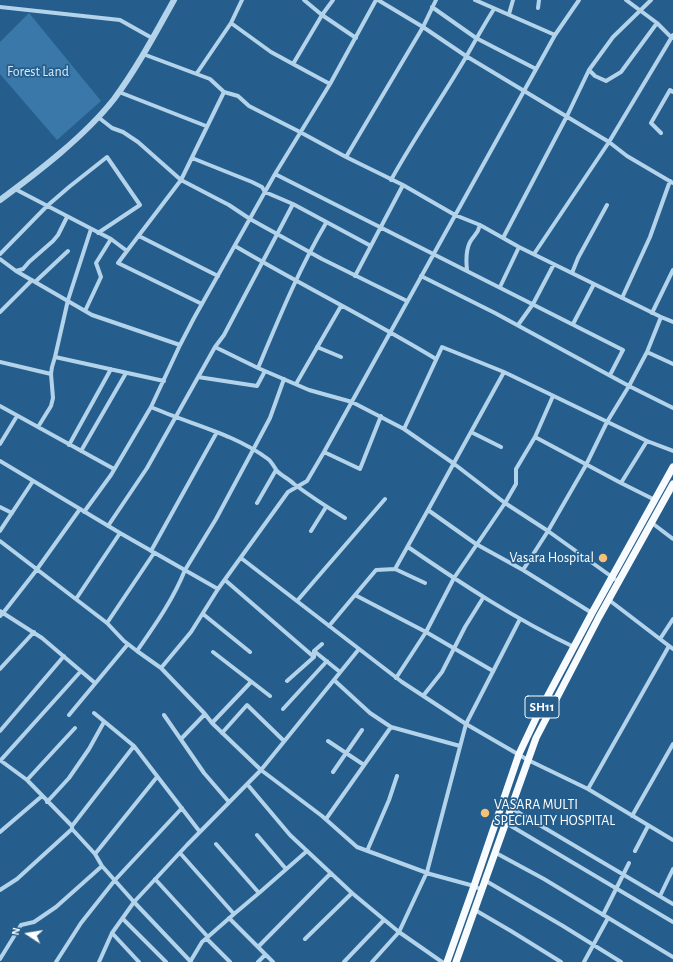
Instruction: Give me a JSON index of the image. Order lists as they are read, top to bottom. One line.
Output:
{"streets":{"main road":["SH11"]},"parks":["Forest Land"],"places":["Vasara Hospital","VASARA MULTI SPECIALITY HOSPITAL"],"north":"left"}
